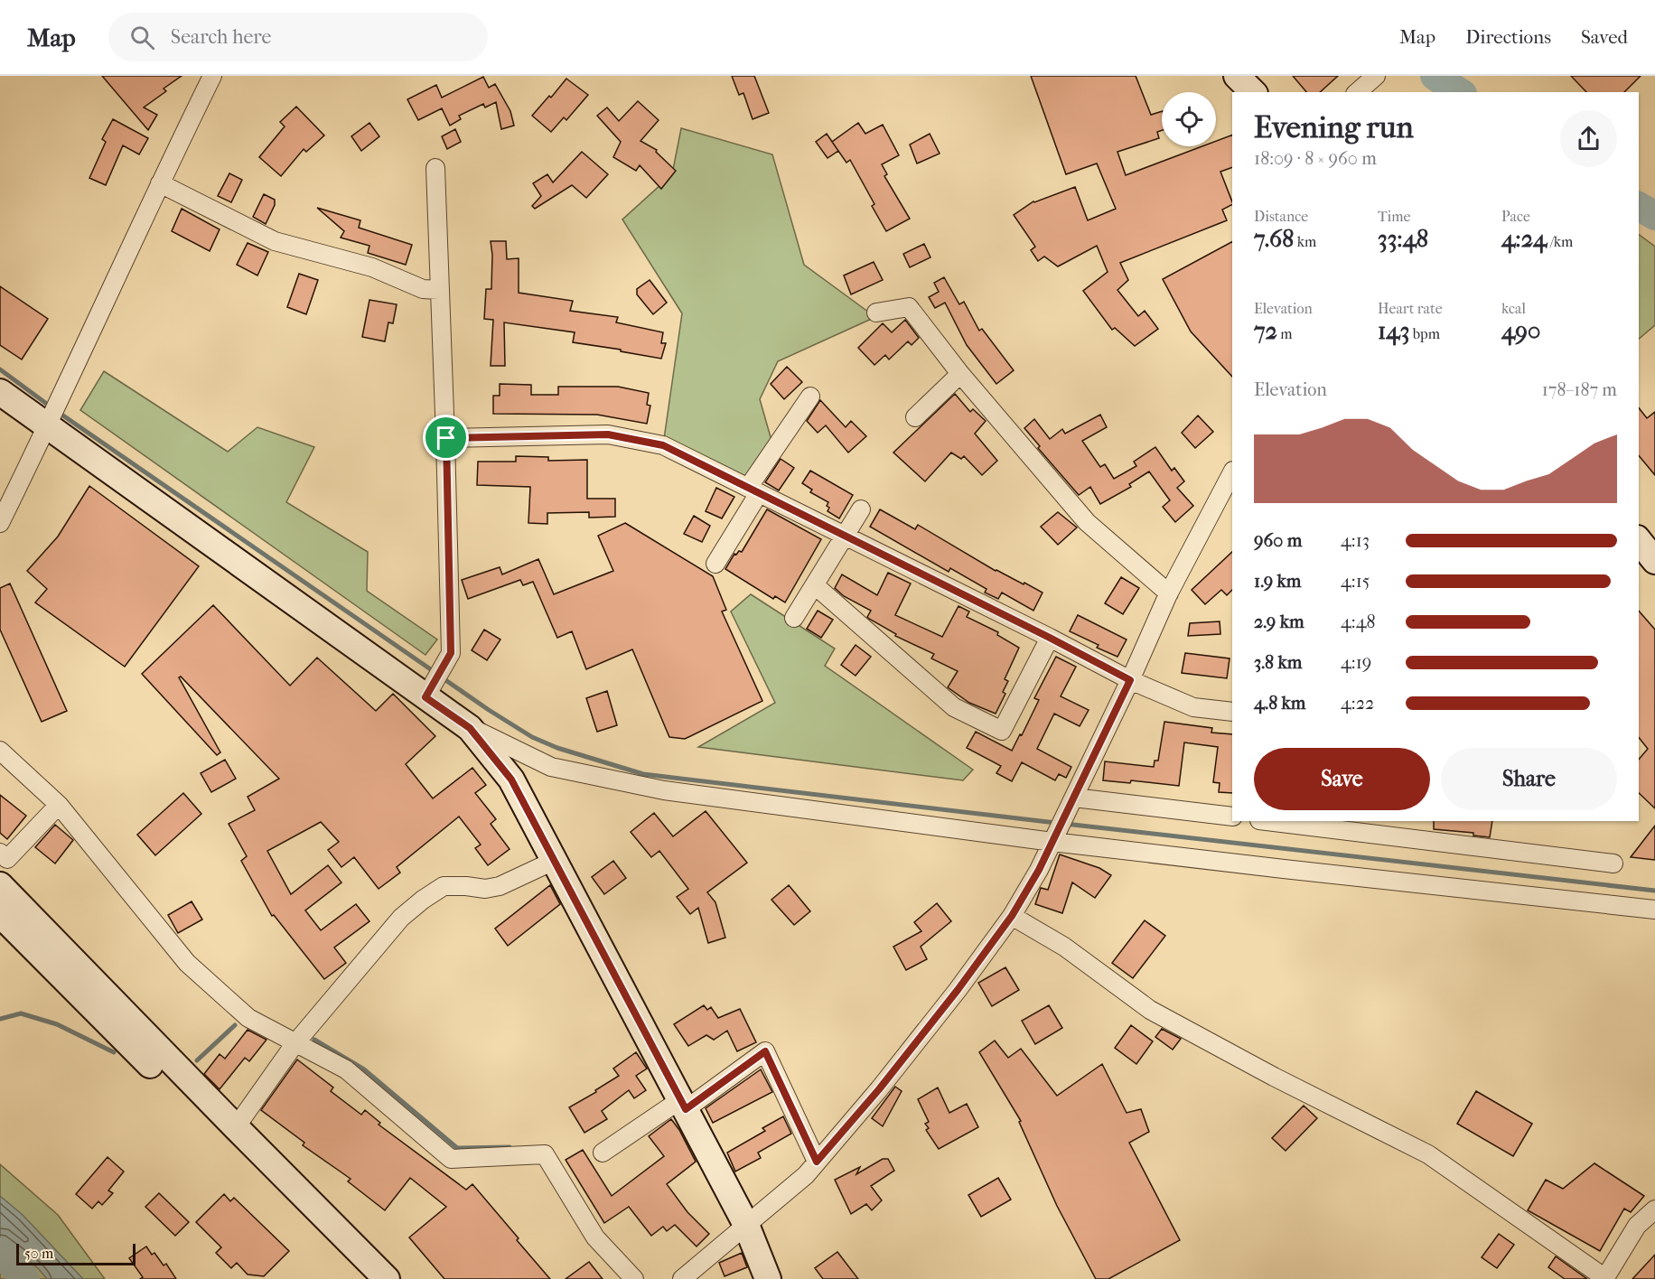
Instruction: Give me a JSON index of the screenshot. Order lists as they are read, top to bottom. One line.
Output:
{"scale_bar":"50 m","page":{"header":"Map","search":"Search here","nav":["Map","Directions","Saved"],"heading":["Evening run","18:09 · 8 × 960 m"],"stats":[["Distance","7.68 km"],["Time","33:48"],["Pace","4:24 /km"],["Elevation","72 m"],["Heart rate","143 bpm"],["kcal","490"]],"chart":["Elevation","178–187 m"],"list":[{"name":"960 m","note":"4:13"},{"name":"1.9 km","note":"4:15"},{"name":"2.9 km","note":"4:48"},{"name":"3.8 km","note":"4:19"},{"name":"4.8 km","note":"4:22"}],"buttons":["Save","Share"],"scale":"50 m"}}
